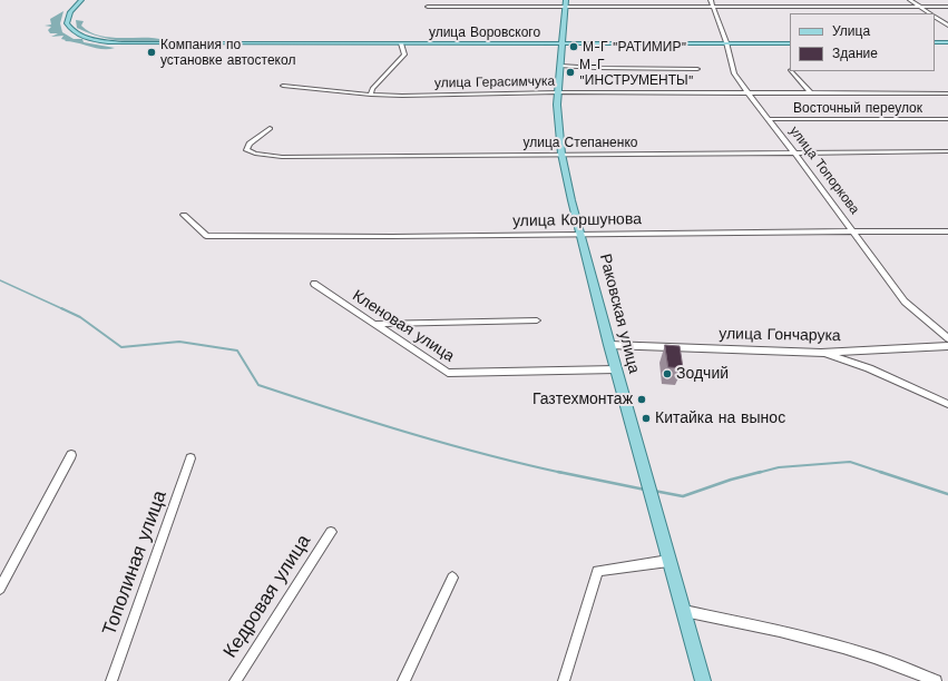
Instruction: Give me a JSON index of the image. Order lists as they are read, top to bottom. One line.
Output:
{"streets":{"main road":["улица Воровского","Раковская улица"],"street":["улица Герасимчука","Восточный переулок","улица Степаненко","улица Топоркова","улица Коршунова","Кленовая улица","улица Гончарука","Тополиная улица","Кедровая улица"]},"crossings":[["улица Воровского","улица Топоркова"],["улица Воровского","Раковская улица"],["улица Герасимчука","улица Топоркова"],["улица Герасимчука","Раковская улица"],["Восточный переулок","улица Топоркова"],["улица Степаненко","улица Топоркова"],["улица Степаненко","Раковская улица"],["улица Топоркова","улица Коршунова"],["улица Коршунова","Раковская улица"],["Раковская улица","Кленовая улица"],["Раковская улица","улица Гончарука"]],"places":["М-Г \"РАТИМИР\"","Компания по установке автостекол","М-Г \"ИНСТРУМЕНТЫ\"","Зодчий","Газтехмонтаж","Китайка на вынос"],"legend":["Улица","Здание"]}
